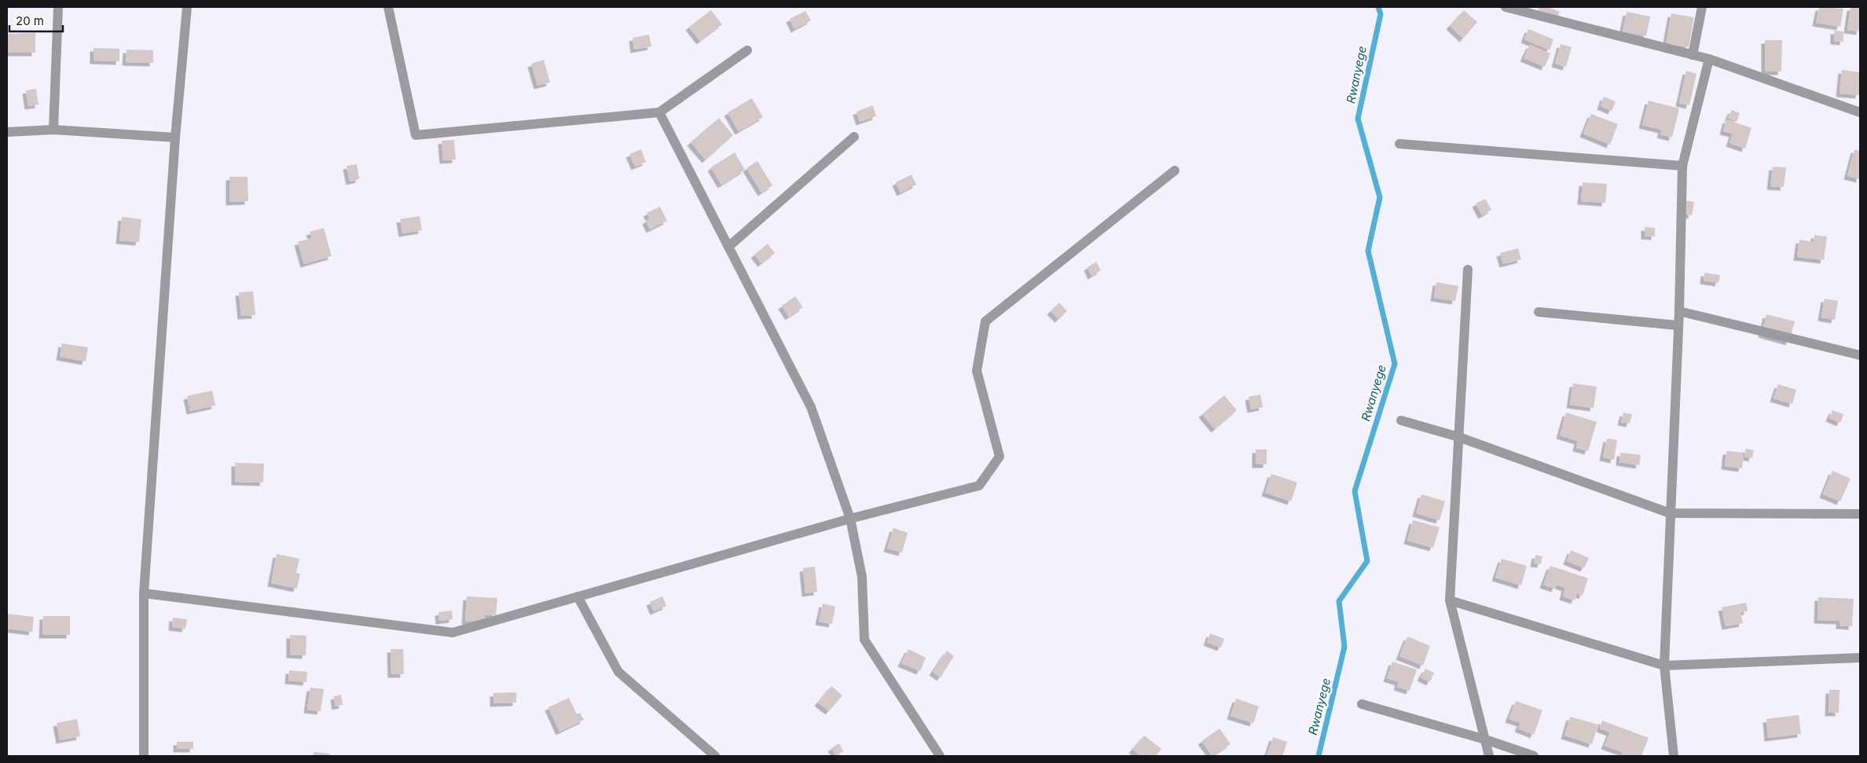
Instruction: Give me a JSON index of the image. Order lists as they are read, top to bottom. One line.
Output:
{"water":["Rwanyege"],"scale_bar":"20 m"}
